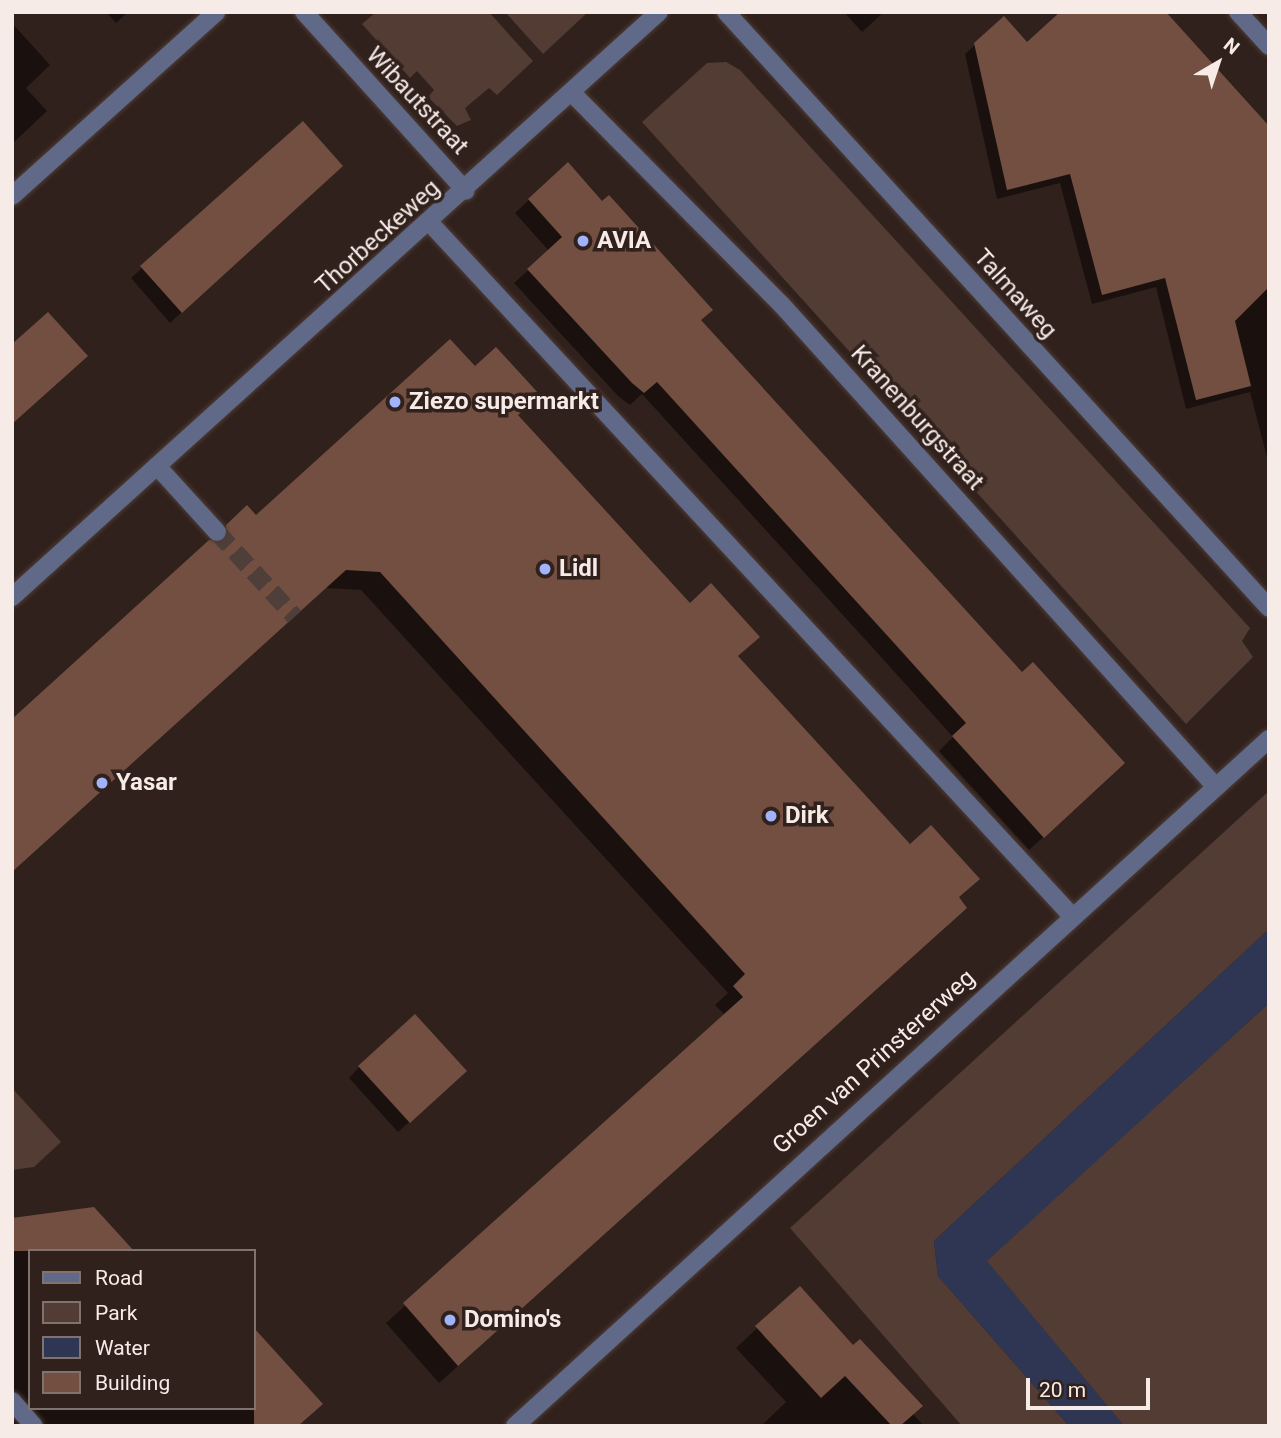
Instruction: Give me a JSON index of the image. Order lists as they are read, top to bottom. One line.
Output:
{"streets":{"street":["Wibautstraat","Thorbeckeweg","Talmaweg","Kranenburgstraat","Groen van Prinstererweg"]},"crossings":[["Wibautstraat","Thorbeckeweg"],["Thorbeckeweg","Kranenburgstraat"],["Kranenburgstraat","Groen van Prinstererweg"]],"places":["AVIA","Ziezo supermarkt","Lidl","Yasar","Dirk","Domino's"],"legend":["Road","Park","Water","Building"],"scale_bar":"20 m","north":"top right"}
